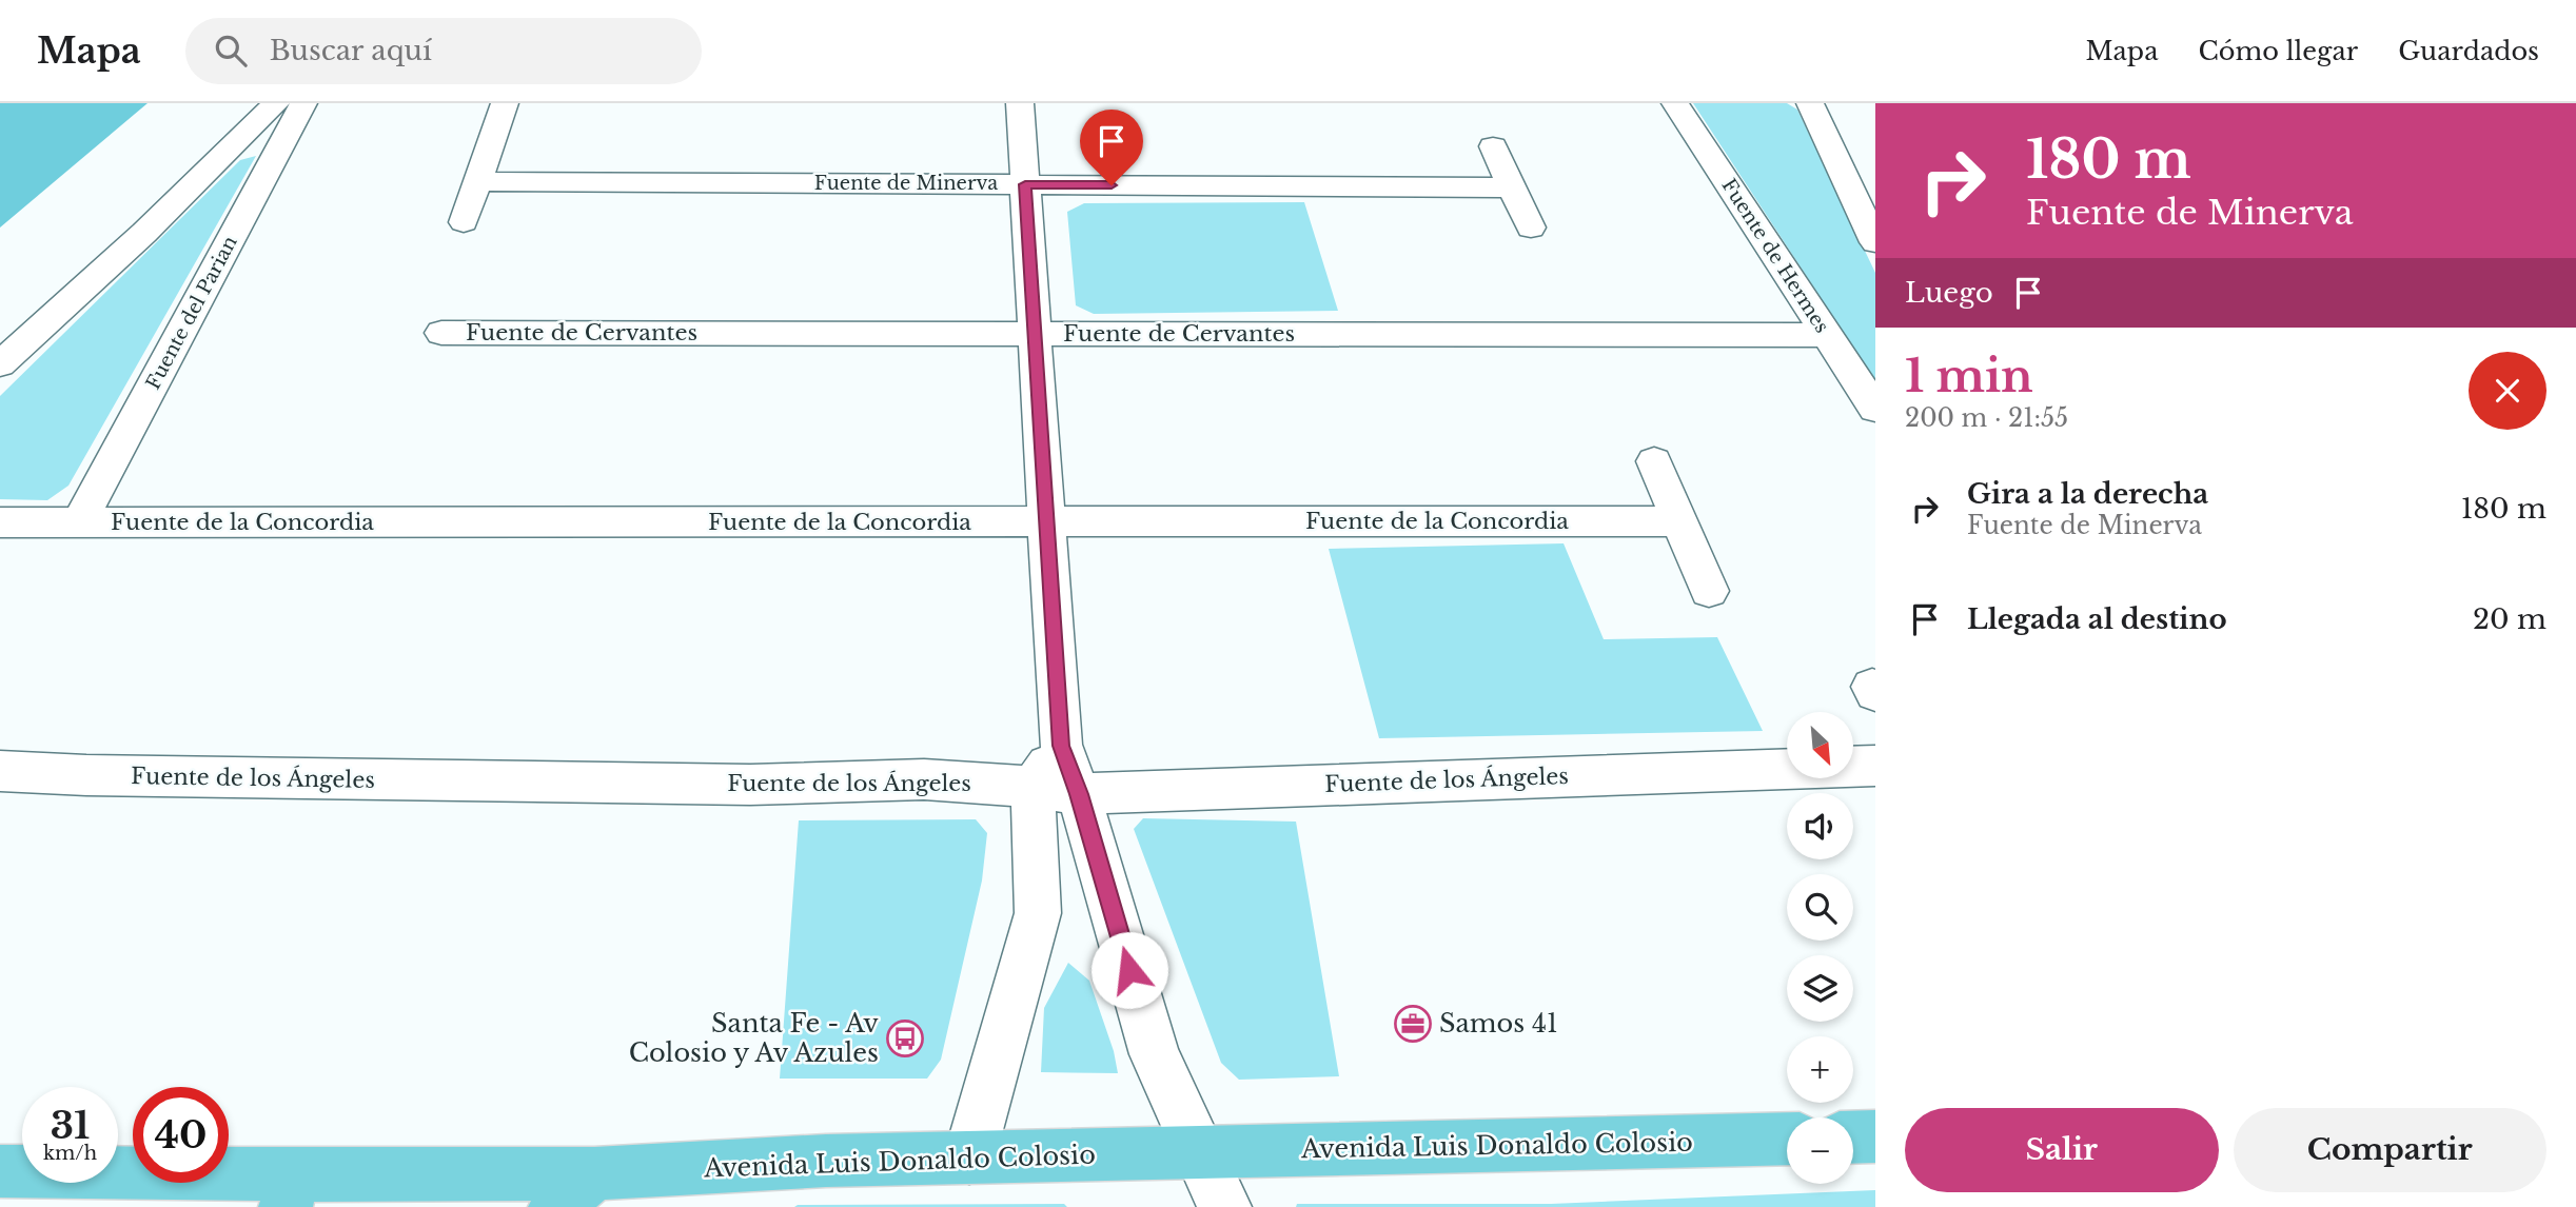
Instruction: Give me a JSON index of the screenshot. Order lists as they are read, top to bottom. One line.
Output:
{"streets":{"main road":["Avenida Luis Donaldo Colosio"],"street":["Fuente de Minerva","Fuente de Hermes","Fuente del Parian","Fuente de Cervantes","Fuente de la Concordia","Fuente de los Ángeles"]},"crossings":[["Fuente de Hermes","Fuente de Cervantes"],["Fuente del Parian","Fuente de la Concordia"]],"places":{"office":["Samos 41"],"bus stop":["Santa Fe - Av Colosio y Av Azules"]},"north":"bottom right","page":{"header":"Mapa","search":"Buscar aquí","nav":["Mapa","Cómo llegar","Guardados"],"turn":["180 m","Fuente de Minerva"],"then":"Luego","heading":["1 min","200 m · 21:55"],"list":[{"name":"Gira a la derecha","note":"Fuente de Minerva","value":"180 m"},{"name":"Llegada al destino","value":"20 m"}],"map_buttons":["+","−"],"speed":"31 km/h","limit":"40","buttons":["Salir","Compartir"]}}
